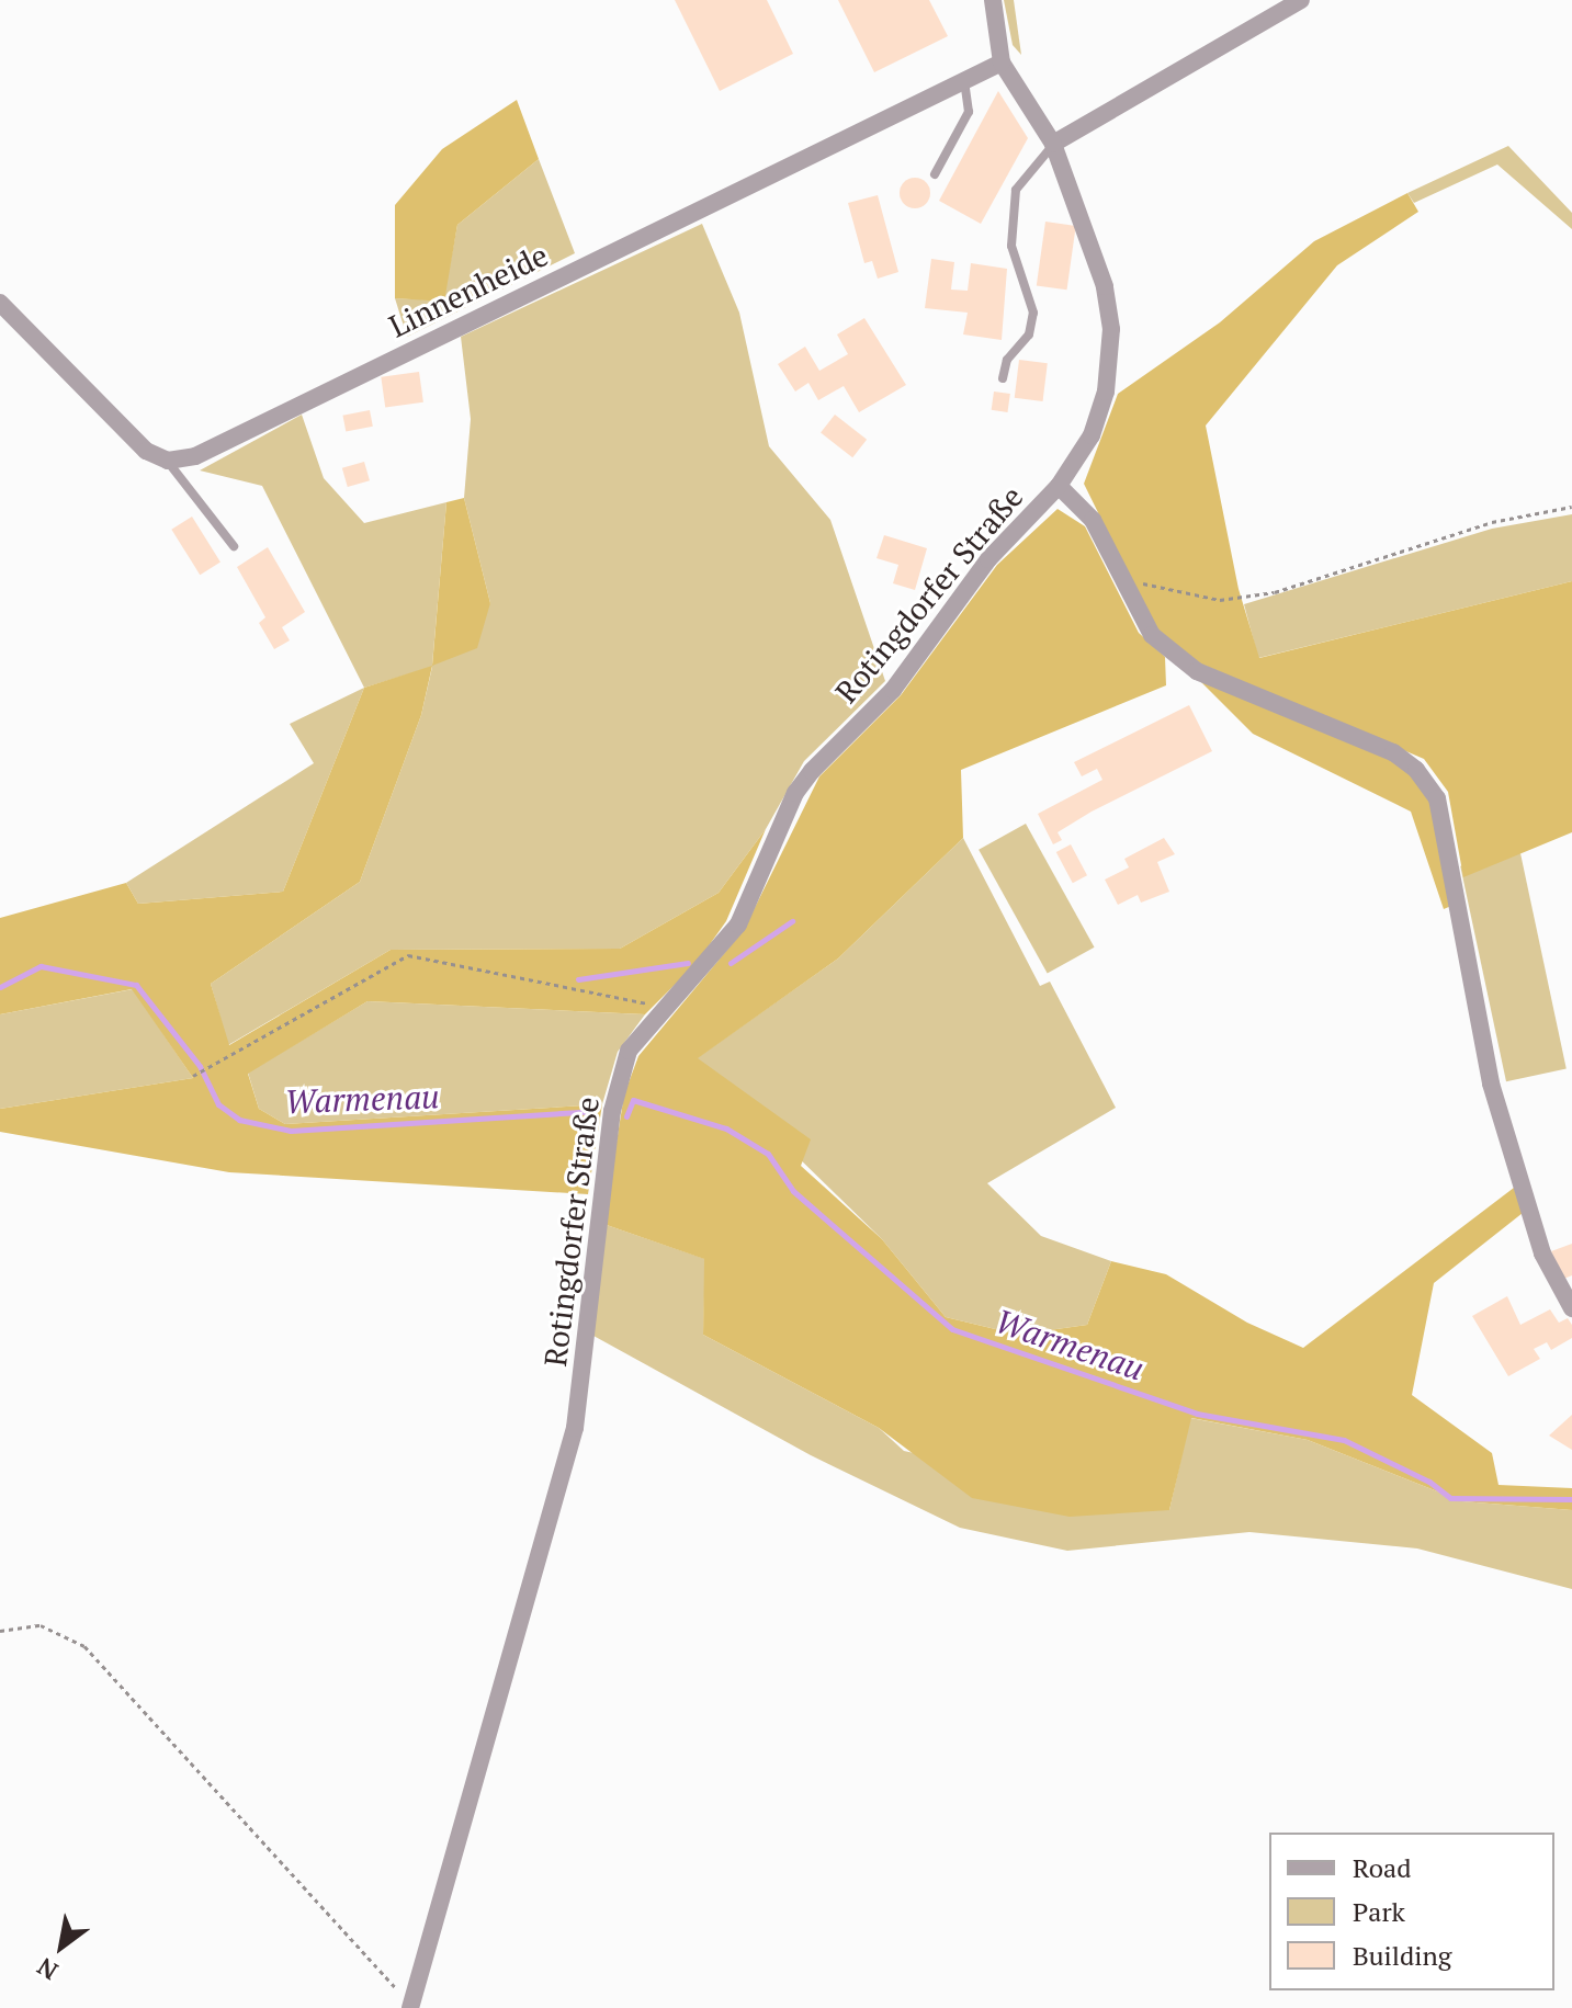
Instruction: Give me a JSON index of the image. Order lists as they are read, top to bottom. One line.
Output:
{"streets":{"street":["Linnenheide","Rotingdorfer Straße"]},"crossings":[["Linnenheide","Rotingdorfer Straße"]],"water":["Warmenau"],"legend":["Road","Park","Building"],"north":"bottom left"}
